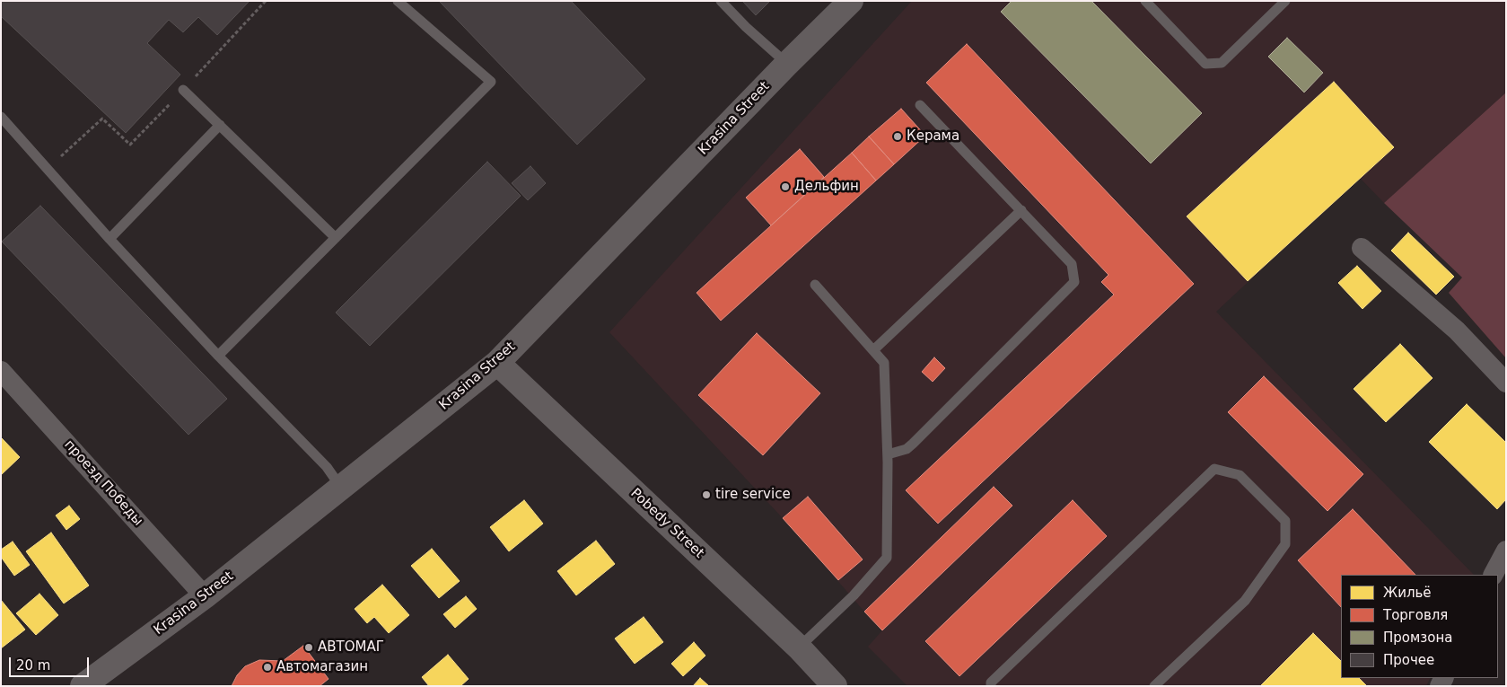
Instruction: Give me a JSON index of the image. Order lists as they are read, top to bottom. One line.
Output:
{"streets":{"street":["Krasina Street","проезд Победы","Pobedy Street"]},"crossings":[["Krasina Street","проезд Победы"],["Krasina Street","Pobedy Street"]],"places":["Керама","Дельфин","tire service","АВТОМАГ","Автомагазин"],"legend":["Жильё","Торговля","Промзона","Прочее"],"scale_bar":"20 m"}
